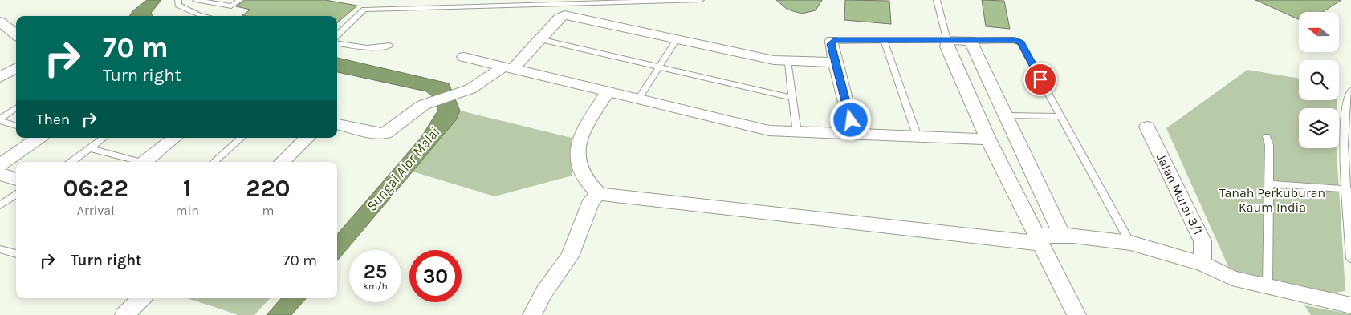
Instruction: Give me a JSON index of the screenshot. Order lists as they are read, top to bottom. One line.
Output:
{"streets":{"street":["Jalan Murai 3/1"]},"water":["Sungai Alor Malai"],"parks":["Tanah Perkuburan Kaum India"],"north":"left","page":{"turn":["70 m","Turn right"],"then":"Then","eta":["06:22","Arrival","1","min","220","m"],"list":[{"name":"Turn right","value":"70 m"}],"speed":"25 km/h","limit":"30"}}
